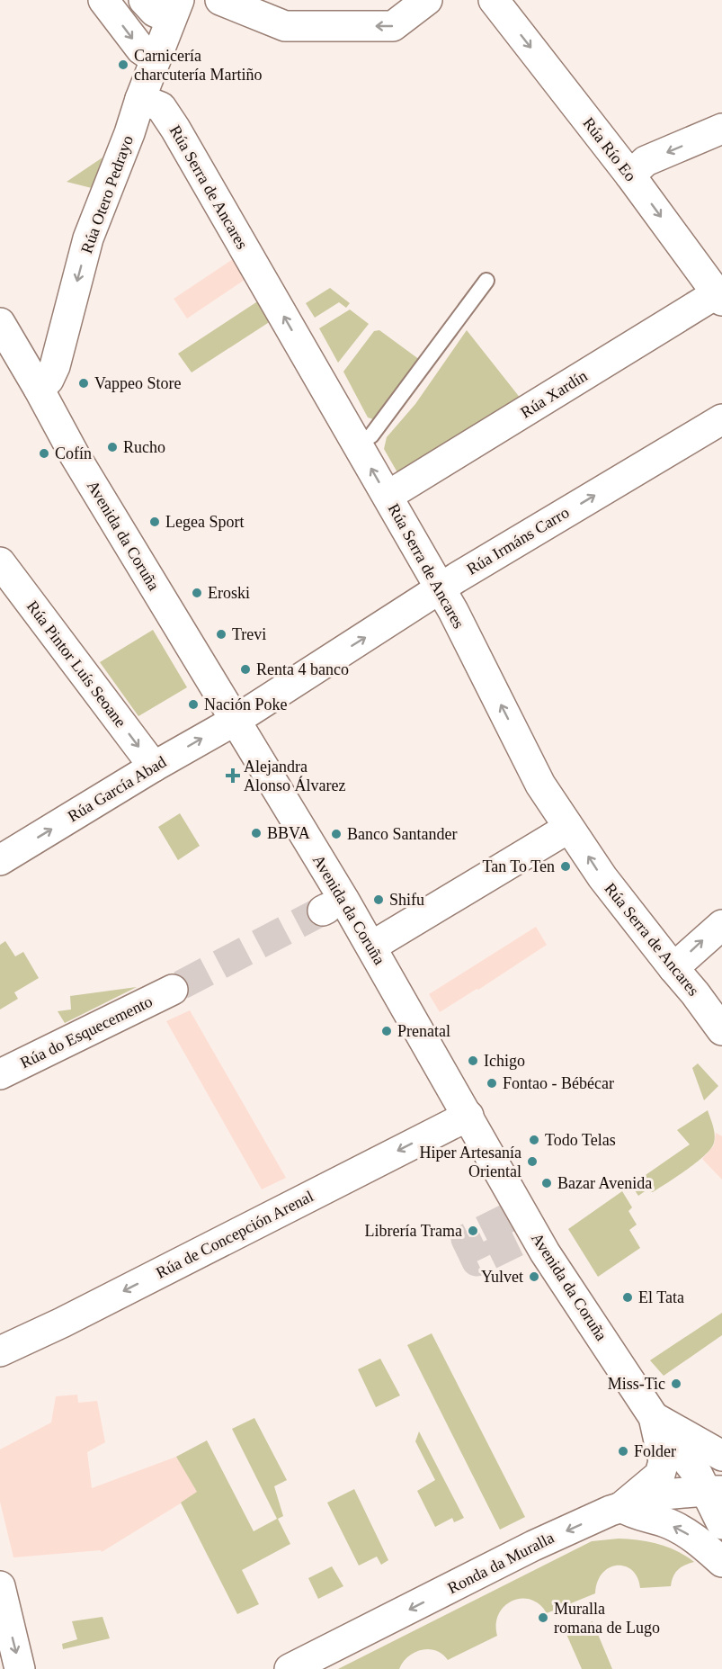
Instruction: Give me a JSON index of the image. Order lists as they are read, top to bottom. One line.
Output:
{"streets":{"street":["Rúa Río Eo","Rúa Serra de Ancares","Rúa Otero Pedrayo","Rúa Xardín","Avenida da Coruña","Rúa Irmáns Carro","Rúa Pintor Luís Seoane","Rúa García Abad","Rúa do Esquecemento","Rúa de Concepción Arenal","Ronda da Muralla"]},"crossings":[["Rúa Río Eo","Rúa Xardín"],["Rúa Serra de Ancares","Rúa Otero Pedrayo"],["Rúa Serra de Ancares","Rúa Irmáns Carro"],["Rúa Otero Pedrayo","Avenida da Coruña"],["Avenida da Coruña","Rúa Irmáns Carro"],["Avenida da Coruña","Rúa García Abad"],["Avenida da Coruña","Rúa de Concepción Arenal"],["Avenida da Coruña","Ronda da Muralla"],["Rúa Irmáns Carro","Rúa García Abad"],["Rúa Pintor Luís Seoane","Rúa García Abad"]],"one_way":["Rúa Río Eo","Rúa Serra de Ancares","Rúa Otero Pedrayo","Rúa Irmáns Carro","Rúa Pintor Luís Seoane","Rúa García Abad","Rúa de Concepción Arenal","Ronda da Muralla"],"places":{"other":["Carnicería charcutería Martiño","Vappeo Store","Rucho","Cofín","Legea Sport","Eroski","Trevi","Renta 4 banco","Nación Poke","BBVA","Banco Santander","Tan To Ten","Shifu","Prenatal","Ichigo","Fontao - Bébécar","Todo Telas","Hiper Artesanía Oriental","Bazar Avenida","Librería Trama","Yulvet","El Tata","Miss-Tic","Folder","Muralla romana de Lugo"],"health":["Alejandra Alonso Álvarez"]}}
